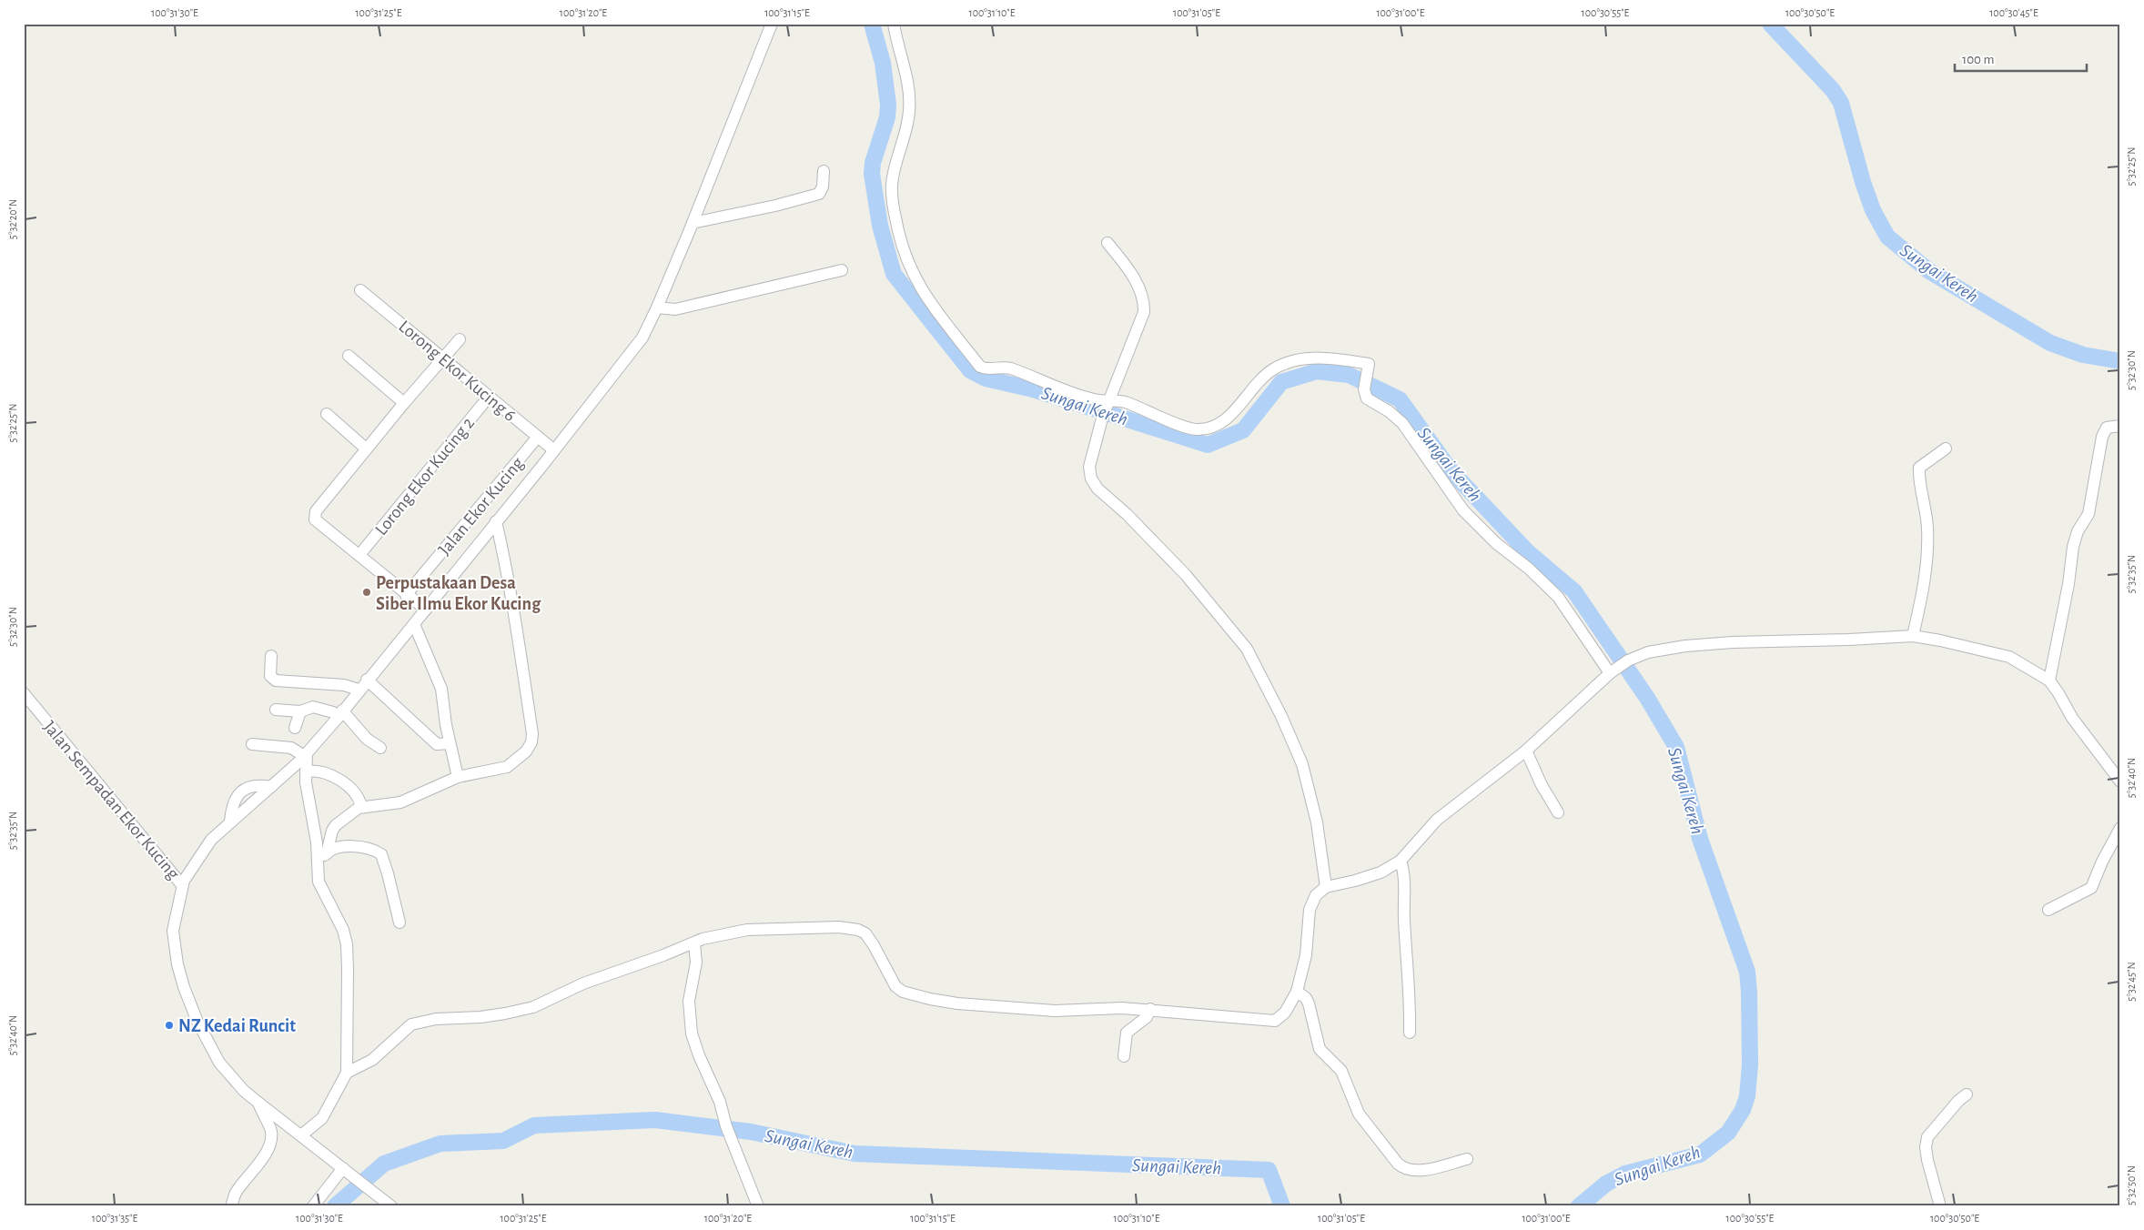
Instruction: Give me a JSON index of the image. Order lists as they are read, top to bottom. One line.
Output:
{"streets":{"street":["Lorong Ekor Kucing 6","Lorong Ekor Kucing 2","Jalan Ekor Kucing","Jalan Sempadan Ekor Kucing"]},"crossings":[["Lorong Ekor Kucing 6","Lorong Ekor Kucing 2"],["Lorong Ekor Kucing 6","Jalan Ekor Kucing"]],"water":["Sungai Kereh"],"places":["Perpustakaan Desa Siber Ilmu Ekor Kucing","NZ Kedai Runcit"],"scale_bar":"100 m","coordinates":["100°31'30\"E","100°31'25\"E","100°31'20\"E","100°31'15\"E","100°31'10\"E","100°31'05\"E","100°31'00\"E","100°30'55\"E","100°30'50\"E","100°30'45\"E","5°32'25\"N","5°32'20\"N","5°32'30\"N","5°32'35\"N","5°32'40\"N","5°32'45\"N","5°32'50\"N","100°31'35\"E"]}
